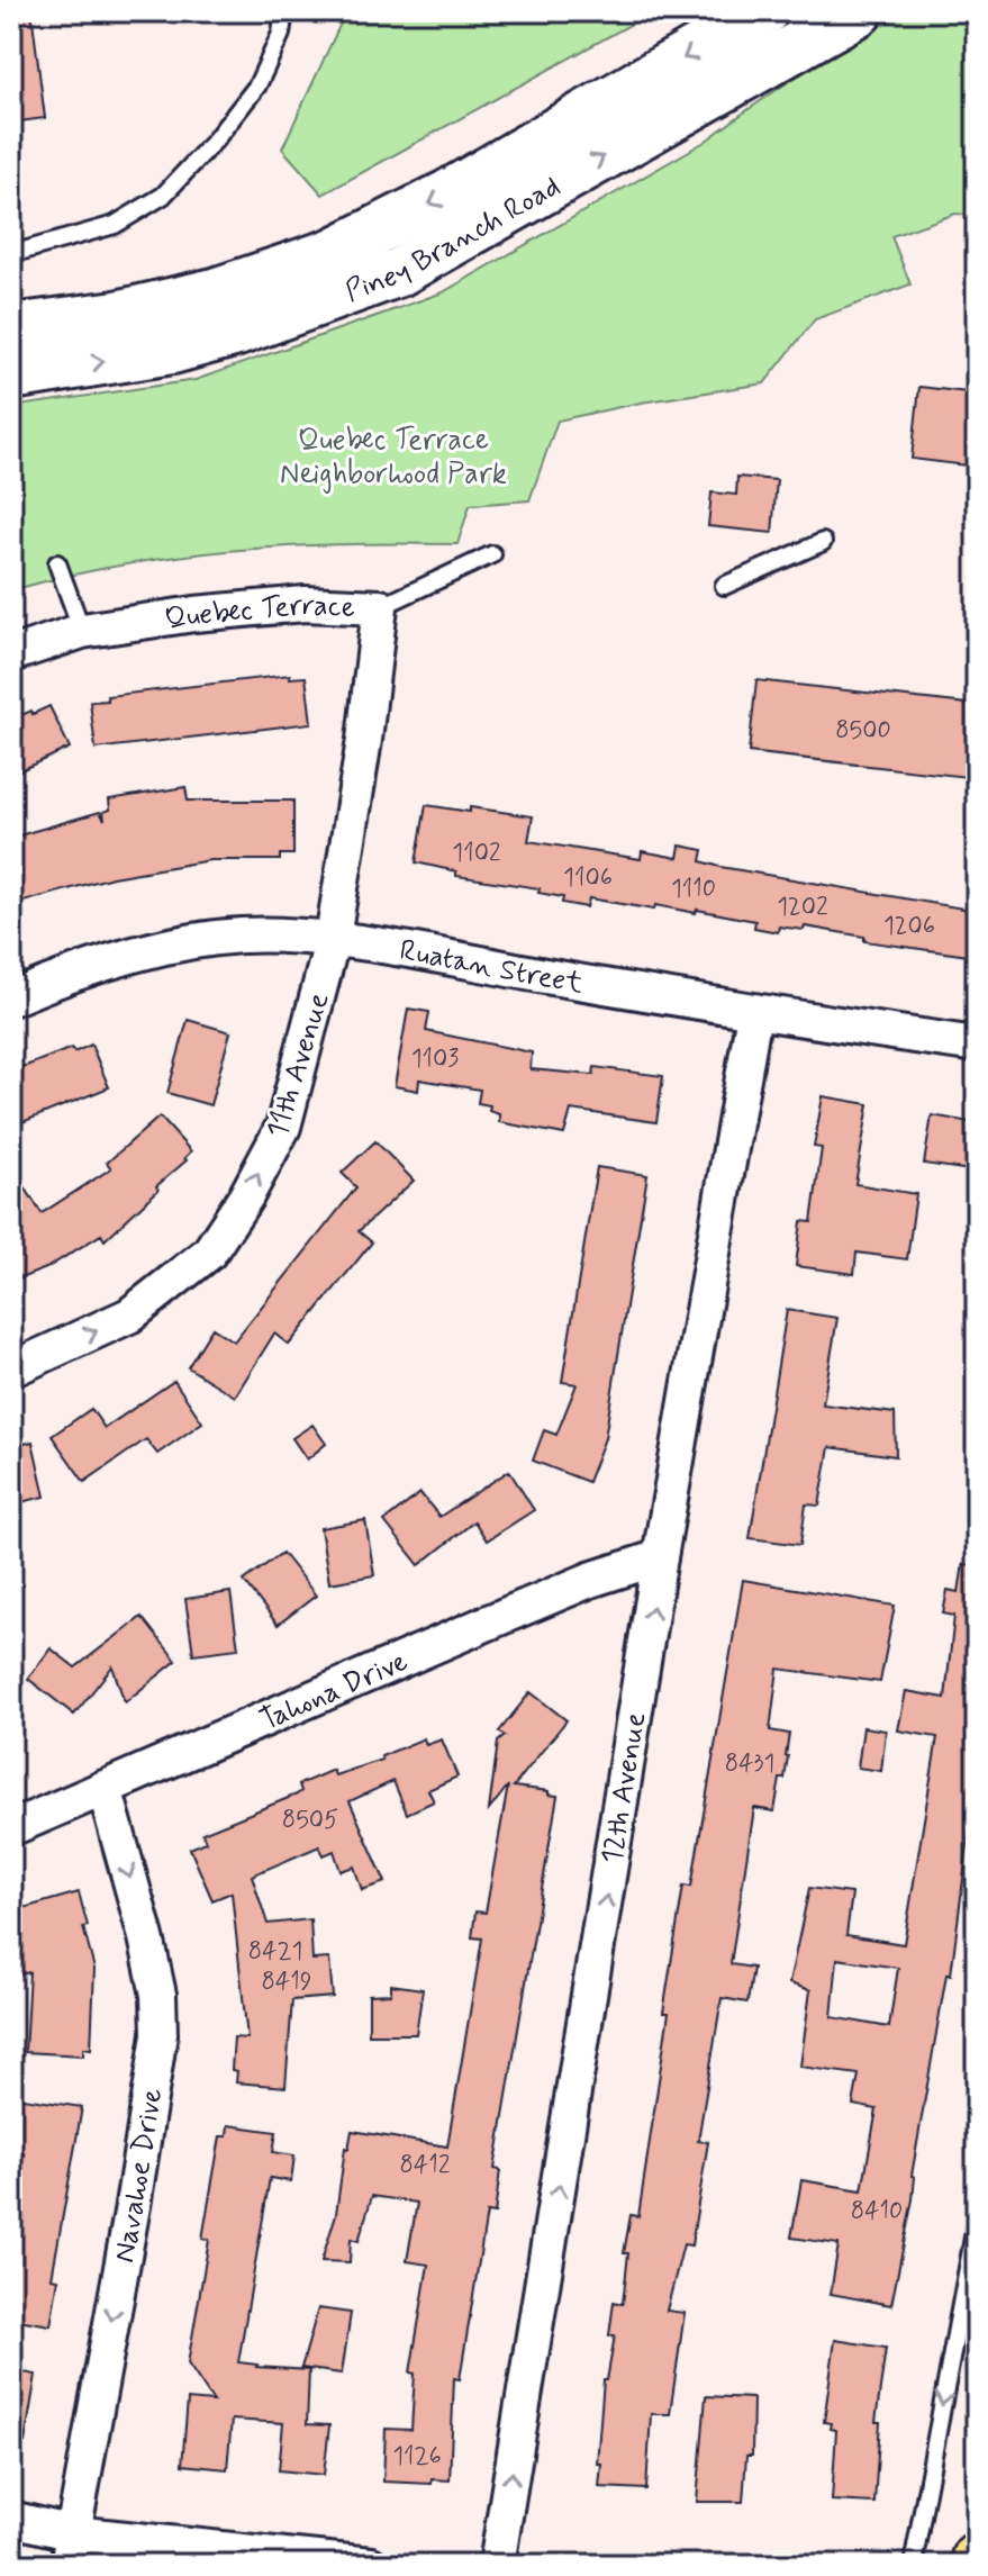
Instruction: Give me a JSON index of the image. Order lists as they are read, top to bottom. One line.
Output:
{"streets":{"main road":["Piney Branch Road"],"street":["Quebec Terrace","Ruatan Street","11th Avenue","Tahona Drive","12th Avenue","Navahoe Drive"]},"crossings":[["Quebec Terrace","11th Avenue"],["Ruatan Street","11th Avenue"],["Ruatan Street","12th Avenue"],["Tahona Drive","12th Avenue"],["Tahona Drive","Navahoe Drive"]],"one_way":["11th Avenue","12th Avenue","Navahoe Drive"],"parks":["Quebec Terrace Neighborhood Park"],"house_numbers":["8500","1102","1106","1110","1202","1206","1103","8431","8505","8421","8419","8412","8410","1126"]}
